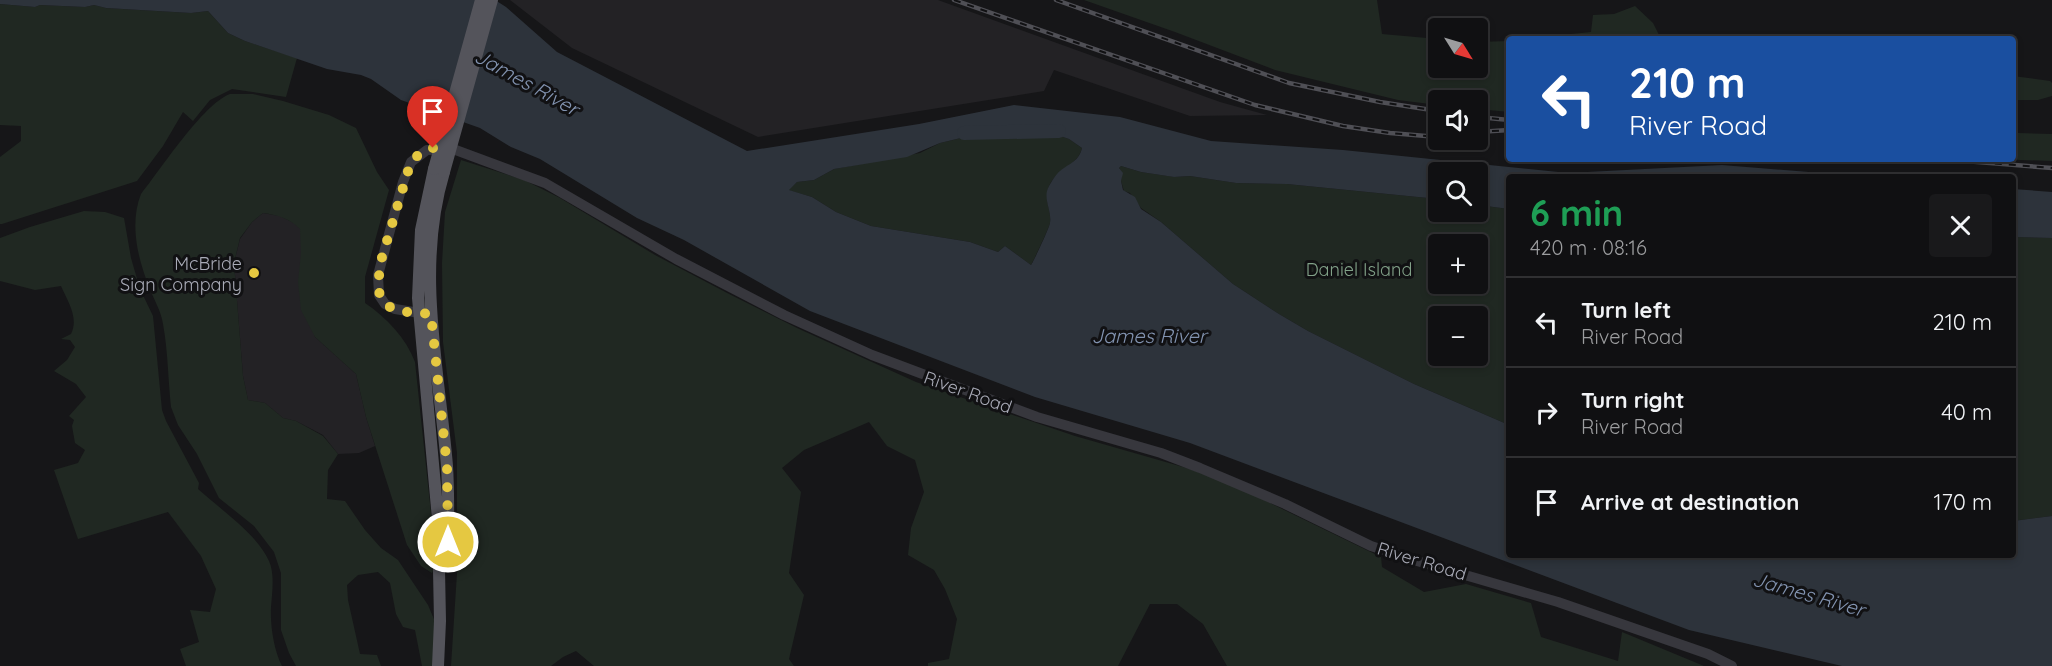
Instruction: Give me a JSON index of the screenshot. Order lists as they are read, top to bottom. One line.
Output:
{"streets":{"street":["River Road"]},"water":["James River"],"parks":["Daniel Island"],"places":["McBride Sign Company"],"north":"bottom right","page":{"map_buttons":["+","−"],"turn":["210 m","River Road"],"heading":["6 min","420 m · 08:16"],"list":[{"name":"Turn left","note":"River Road","value":"210 m"},{"name":"Turn right","note":"River Road","value":"40 m"},{"name":"Arrive at destination","value":"170 m"}]}}
